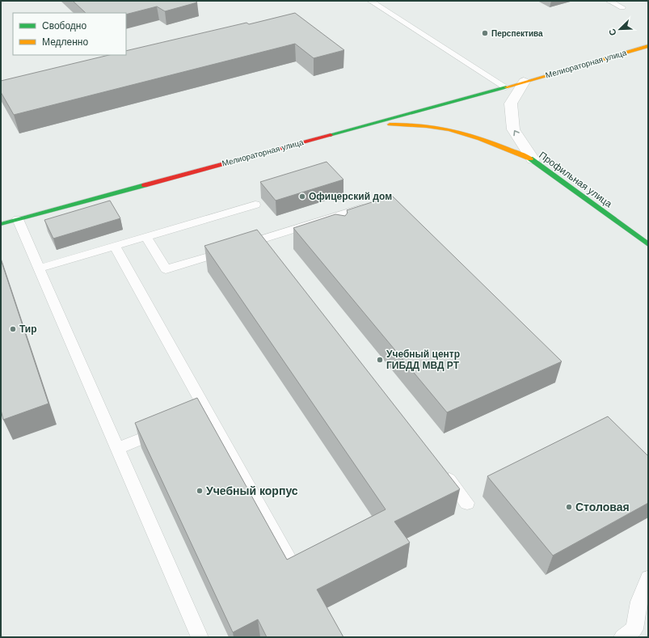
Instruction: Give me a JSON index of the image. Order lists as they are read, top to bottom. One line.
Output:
{"streets":{"street":["Мелиораторная улица","Профильная улица"]},"crossings":[["Мелиораторная улица","Профильная улица"]],"places":["Перспектива","Офицерский дом","Тир","Учебный центр ГИБДД МВД РТ","Учебный корпус","Столовая"],"legend":["Свободно","Медленно"],"north":"bottom left"}
